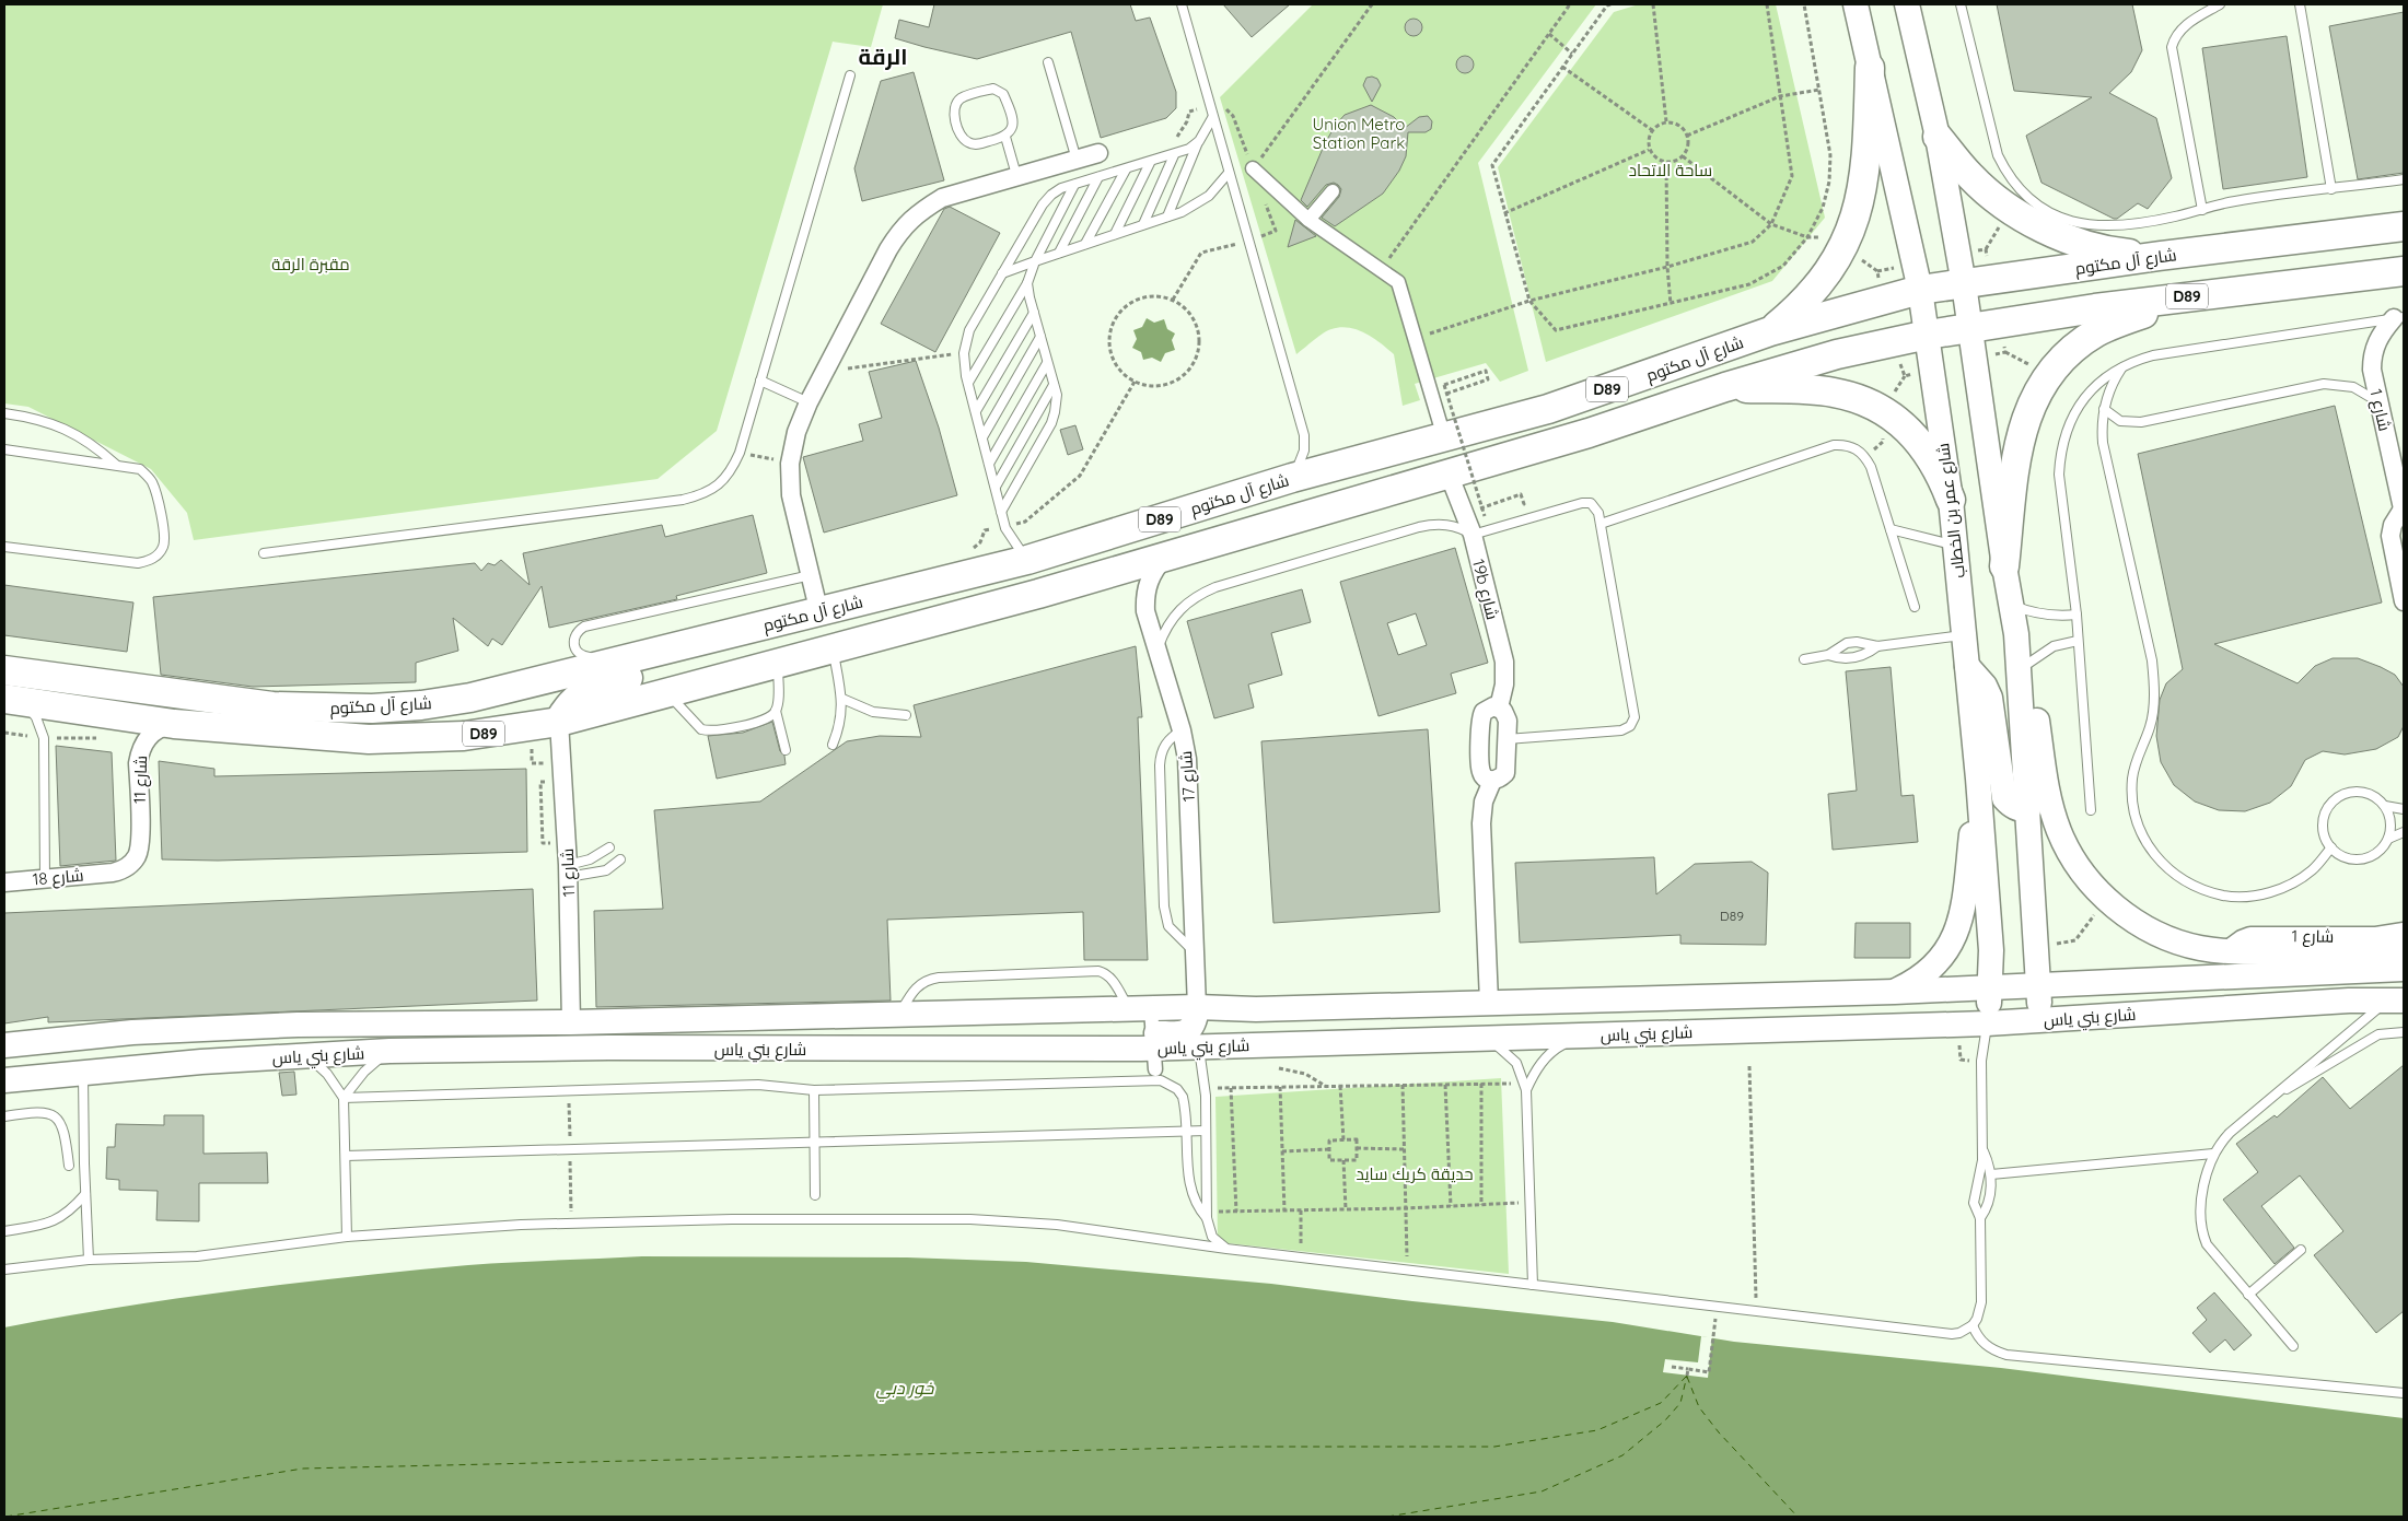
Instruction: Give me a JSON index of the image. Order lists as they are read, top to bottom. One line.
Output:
{"streets":{"main road":["شارع آل مكتوم","D89","شارع عمر بن الخطاب","شارع بني ياس"],"street":["شارع 1","19b شارع","شارع 17","شارع 11","شارع 18"]},"crossings":[["شارع آل مكتوم","شارع عمر بن الخطاب"],["شارع آل مكتوم","19b شارع"],["شارع آل مكتوم","شارع 17"],["شارع آل مكتوم","شارع 11"],["شارع عمر بن الخطاب","شارع بني ياس"],["19b شارع","شارع بني ياس"],["شارع 17","شارع بني ياس"],["شارع 11","شارع 18"],["شارع 11","شارع بني ياس"]],"districts":["الرقة"],"water":["خور دبي"],"parks":["Union Metro Station Park","ساحة الاتحاد","مقبرة الرقة","حديقة كريك سايد"],"house_numbers":["D89"]}
